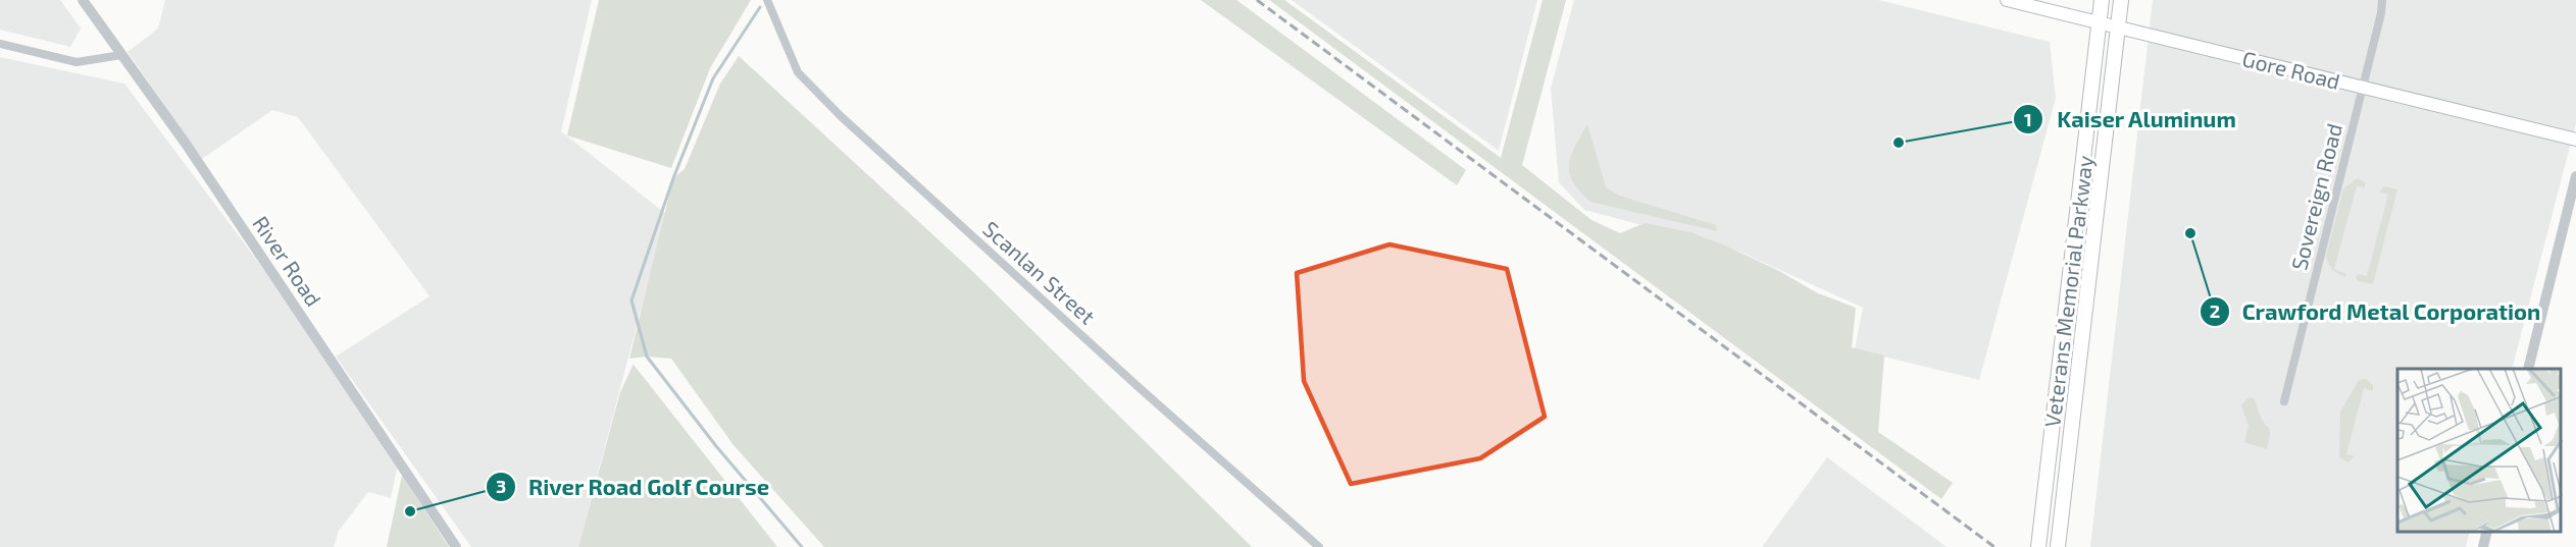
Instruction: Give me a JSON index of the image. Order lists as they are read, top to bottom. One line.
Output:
{"streets":{"highway":["Veterans Memorial Parkway"],"main road":["Gore Road"],"street":["Sovereign Road","River Road","Scanlan Street"]},"crossings":[["Gore Road","Sovereign Road"],["Gore Road","Veterans Memorial Parkway"]],"places":["Kaiser Aluminum","Crawford Metal Corporation","River Road Golf Course"]}
